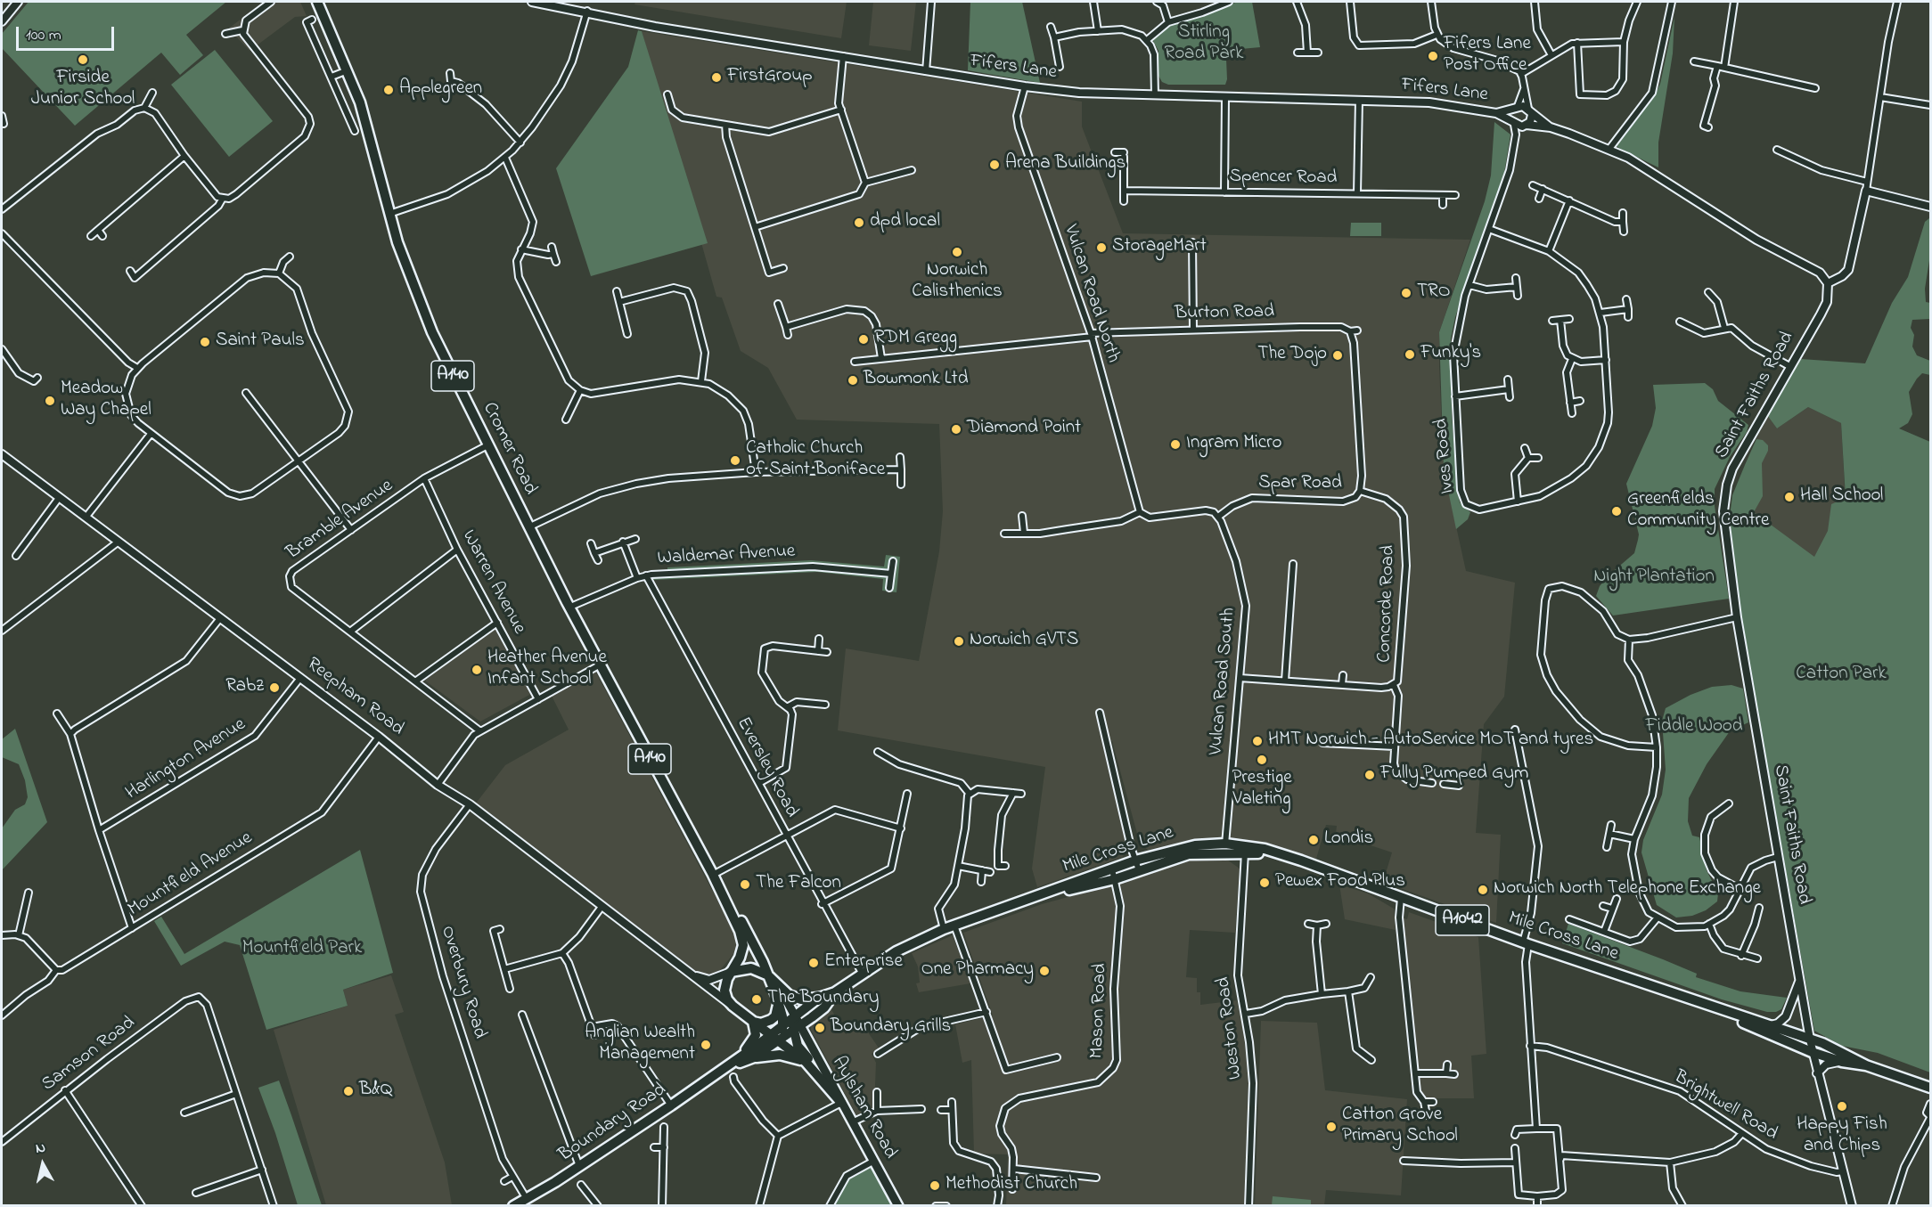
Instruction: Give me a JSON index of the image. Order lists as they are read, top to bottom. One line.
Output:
{"streets":{"highway":["A140","Cromer Road","Reepham Road","Mile Cross Lane","A1042","Boundary Road"],"main road":["Aylsham Road"],"street":["Fifers Lane","Spencer Road","Vulcan Road North","Burton Road","Saint Faiths Road","Ives Road","Spar Road","Bramble Avenue","Waldemar Avenue","Warren Avenue","Concorde Road","Vulcan Road South","Harlington Avenue","Eversley Road","Mountfield Avenue","Overbury Road","Mason Road","Weston Road","Samson Road","Brightwell Road"]},"crossings":[["Fifers Lane","Vulcan Road North"],["Fifers Lane","Saint Faiths Road"],["Fifers Lane","Ives Road"],["Vulcan Road North","Burton Road"],["Burton Road","Spar Road"],["A140","Cromer Road"],["A140","Reepham Road"],["Saint Faiths Road","Mile Cross Lane"],["Saint Faiths Road","A1042"],["Saint Faiths Road","Brightwell Road"],["Cromer Road","Bramble Avenue"],["Cromer Road","Waldemar Avenue"],["Cromer Road","Reepham Road"],["Cromer Road","Mile Cross Lane"],["Cromer Road","A1042"],["Cromer Road","Aylsham Road"],["Cromer Road","Boundary Road"],["Spar Road","Concorde Road"],["Spar Road","Vulcan Road South"],["Bramble Avenue","Warren Avenue"],["Waldemar Avenue","Eversley Road"],["Concorde Road","Vulcan Road South"],["Vulcan Road South","Mile Cross Lane"],["Reepham Road","Harlington Avenue"],["Reepham Road","Mountfield Avenue"],["Reepham Road","Overbury Road"],["Reepham Road","Boundary Road"],["Eversley Road","Mile Cross Lane"],["Mile Cross Lane","A1042"],["Mile Cross Lane","Mason Road"],["Mile Cross Lane","Weston Road"],["Mile Cross Lane","Aylsham Road"],["Mile Cross Lane","Boundary Road"],["Overbury Road","Boundary Road"],["Aylsham Road","Boundary Road"]],"parks":["Stirling Road Park","Night Plantation","Catton Park","Fiddle Wood","Mountfield Park"],"places":["Fifers Lane Post Office","Firside Junior School","FirstGroup","Applegreen","Arena Buildings","dpd local","StorageMart","Norwich Calisthenics","TRO","RDM Gregg","Saint Pauls","Funky's","The Dojo","Bowmonk Ltd","Meadow Way Chapel","Diamond Point","Ingram Micro","Catholic Church of Saint Boniface","Hall School","Greenfields Community Centre","Norwich GVTS","Heather Avenue Infant School","Rabz","HMT Norwich - AutoService MOT and tyres","Prestige Valeting","Fully Pumped Gym","Londis","Pewex Food Plus","The Falcon","Norwich North Telephone Exchange","Enterprise","One Pharmacy","The Boundary","Boundary Grills","Anglian Wealth Management","B&Q","Happy Fish and Chips","Catton Grove Primary School","Methodist Church"],"scale_bar":"100 m","north":"top"}
